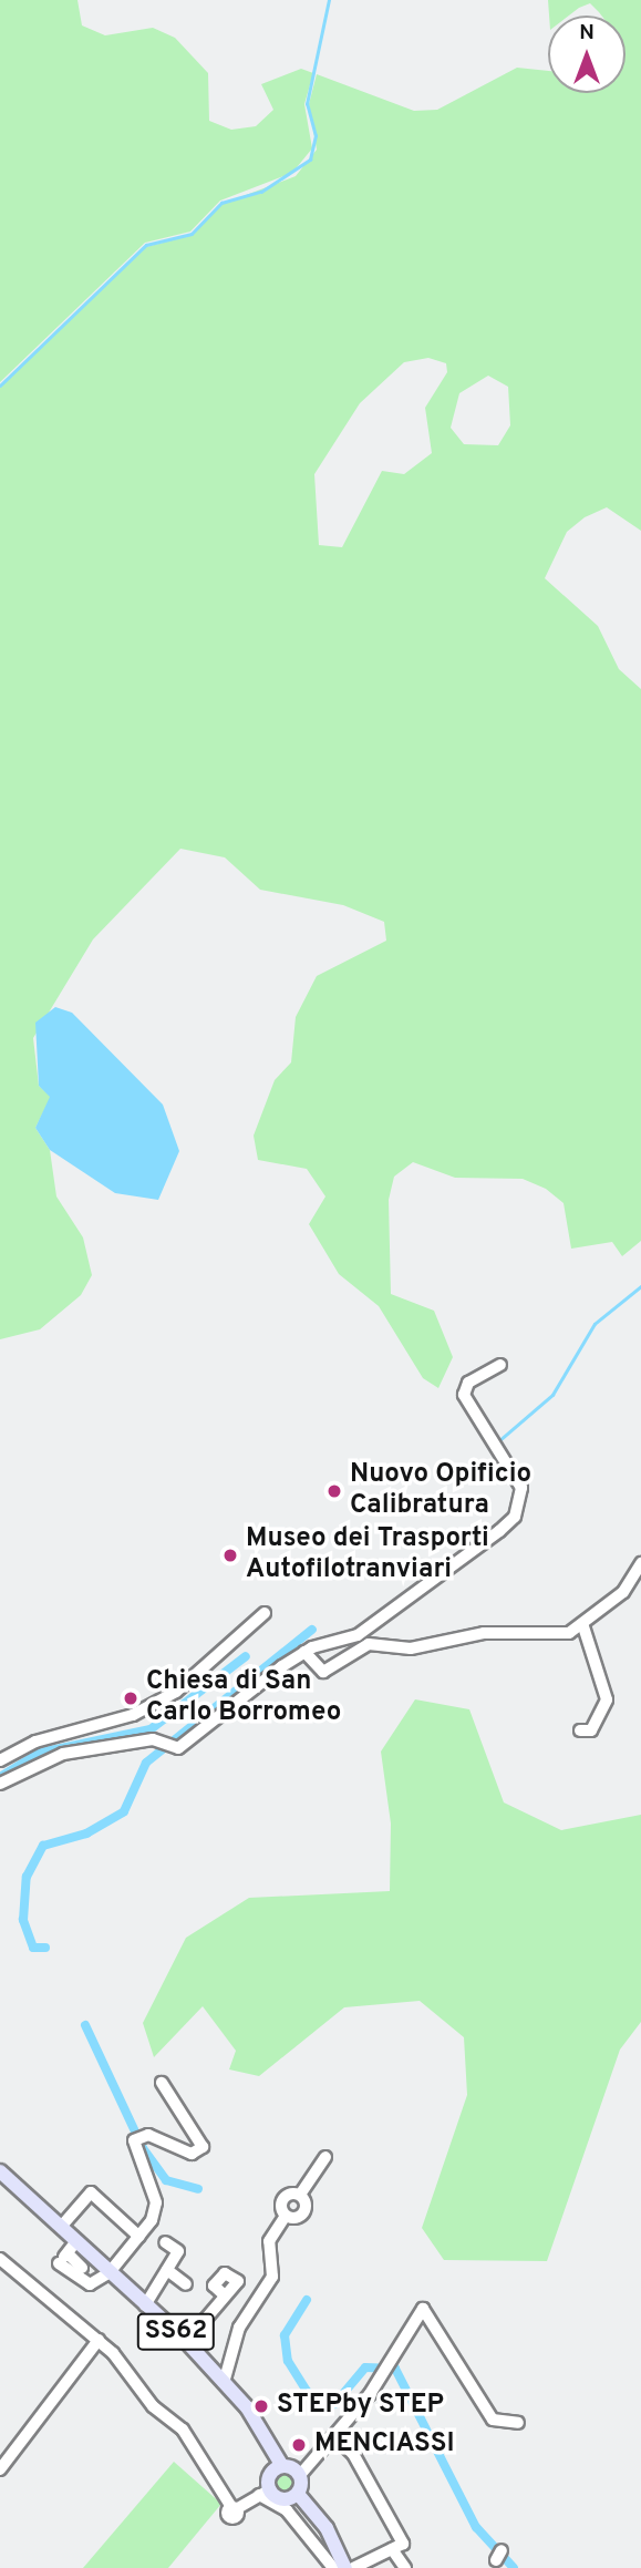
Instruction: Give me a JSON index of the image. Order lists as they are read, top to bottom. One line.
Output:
{"streets":{"main road":["SS62"]},"places":["Nuovo Opificio Calibratura","Museo dei Trasporti Autofilotranviari","Chiesa di San Carlo Borromeo","STEPby STEP","MENCIASSI"],"north":"top"}
